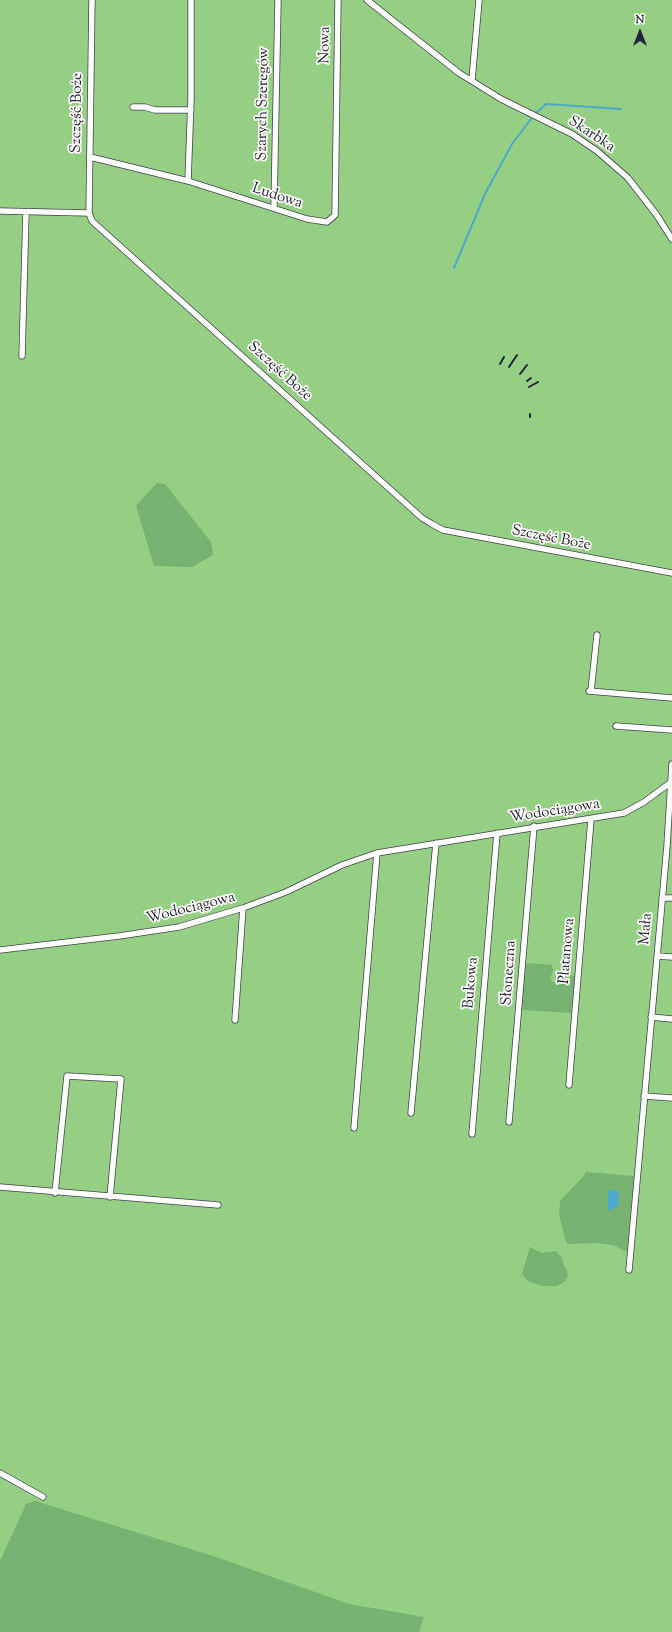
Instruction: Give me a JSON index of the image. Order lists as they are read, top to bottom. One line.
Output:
{"streets":{"street":["Nowa","Szarych Szeregów","Szczęść Boże","Skarbka","Ludowa","Wodociągowa","Mała","Platanowa","Słoneczna","Bukowa"]},"crossings":[["Nowa","Ludowa"],["Szarych Szeregów","Ludowa"],["Szczęść Boże","Ludowa"],["Wodociągowa","Mała"],["Wodociągowa","Platanowa"],["Wodociągowa","Słoneczna"],["Wodociągowa","Bukowa"]],"north":"top"}
